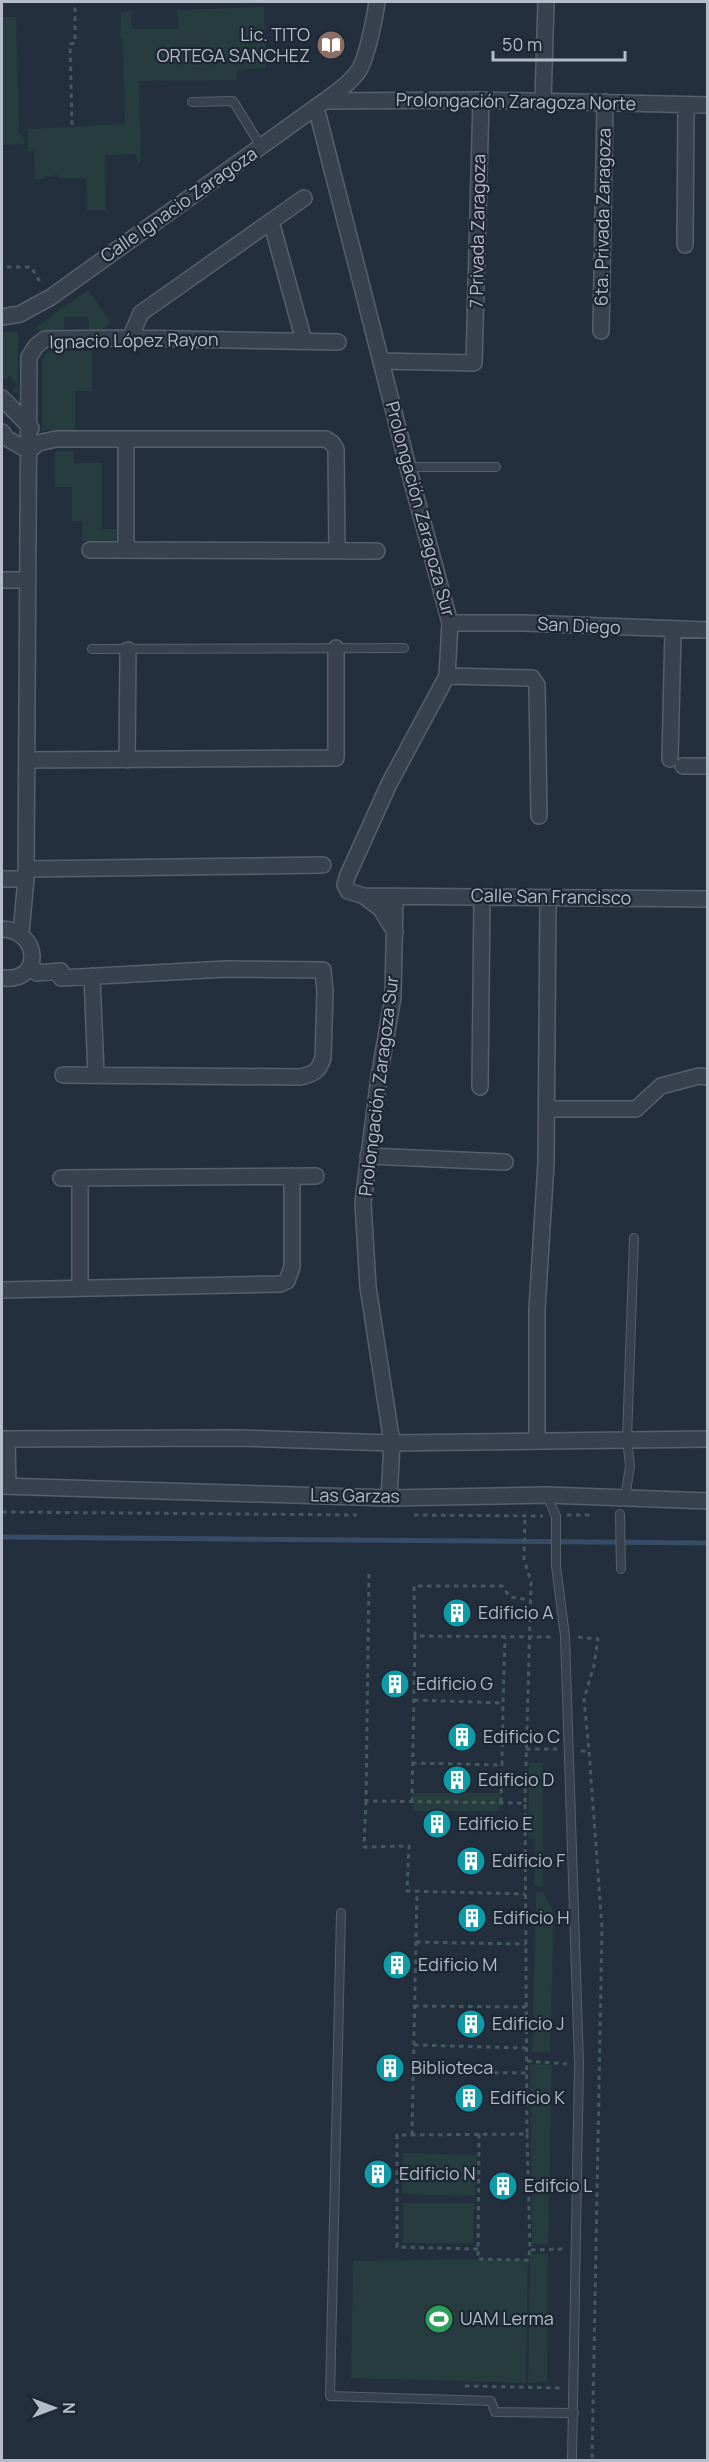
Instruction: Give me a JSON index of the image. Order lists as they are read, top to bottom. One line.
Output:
{"streets":{"street":["Prolongación Zaragoza Norte","Calle Ignacio Zaragoza","6ta. Privada Zaragoza","7 Privada Zaragoza","Ignacio López Rayon","Prolongación Zaragoza Sur","San Diego","Calle San Francisco","Las Garzas"]},"crossings":[["Prolongación Zaragoza Norte","Calle Ignacio Zaragoza"],["Prolongación Zaragoza Norte","6ta. Privada Zaragoza"],["Prolongación Zaragoza Norte","7 Privada Zaragoza"],["Prolongación Zaragoza Norte","Prolongación Zaragoza Sur"],["Calle Ignacio Zaragoza","Prolongación Zaragoza Sur"],["7 Privada Zaragoza","Prolongación Zaragoza Sur"],["Prolongación Zaragoza Sur","San Diego"],["Prolongación Zaragoza Sur","Calle San Francisco"],["Prolongación Zaragoza Sur","Las Garzas"]],"places":{"library":["Lic. TITO ORTEGA SANCHEZ"],"building":["Edificio A","Edificio G","Edificio C","Edificio D","Edificio E","Edificio F","Edificio H","Edificio M","Edificio J","Biblioteca","Edificio K","Edificio N","Edifcio L"],"sports":["UAM Lerma"]},"scale_bar":"50 m","north":"right"}
